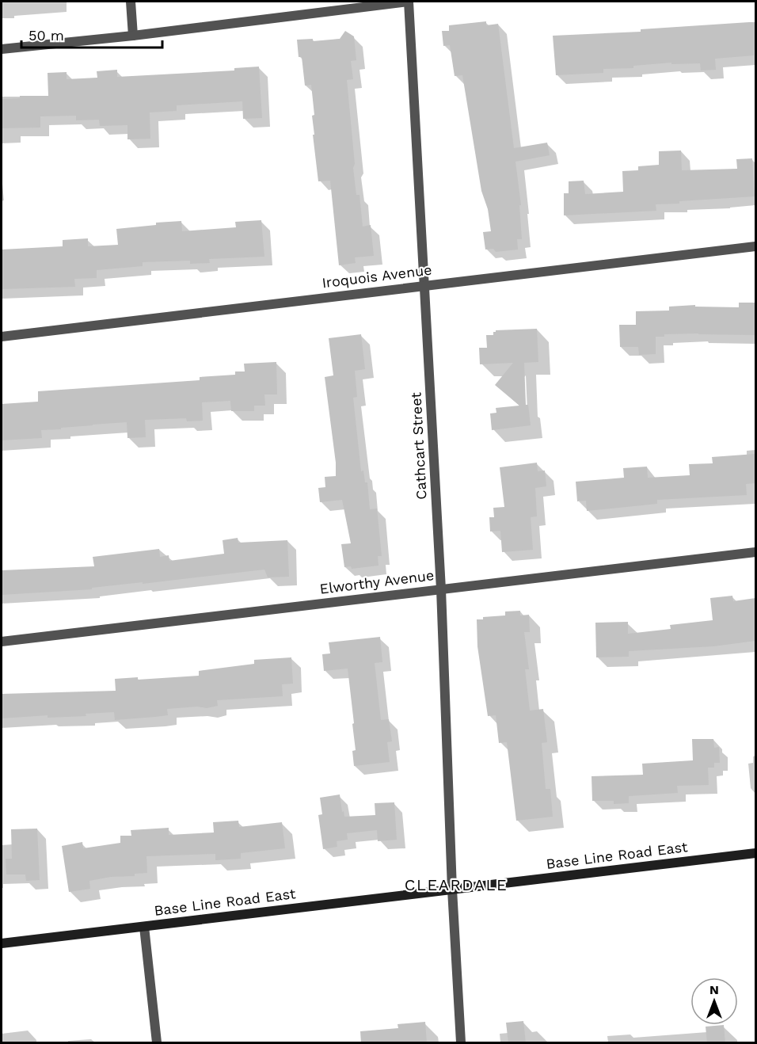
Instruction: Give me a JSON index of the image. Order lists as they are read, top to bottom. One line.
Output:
{"streets":{"street":["Iroquois Avenue","Cathcart Street","Elworthy Avenue","Base Line Road East"]},"crossings":[["Iroquois Avenue","Cathcart Street"],["Cathcart Street","Elworthy Avenue"],["Cathcart Street","Base Line Road East"]],"districts":["CLEARDALE"],"scale_bar":"50 m","north":"top"}
